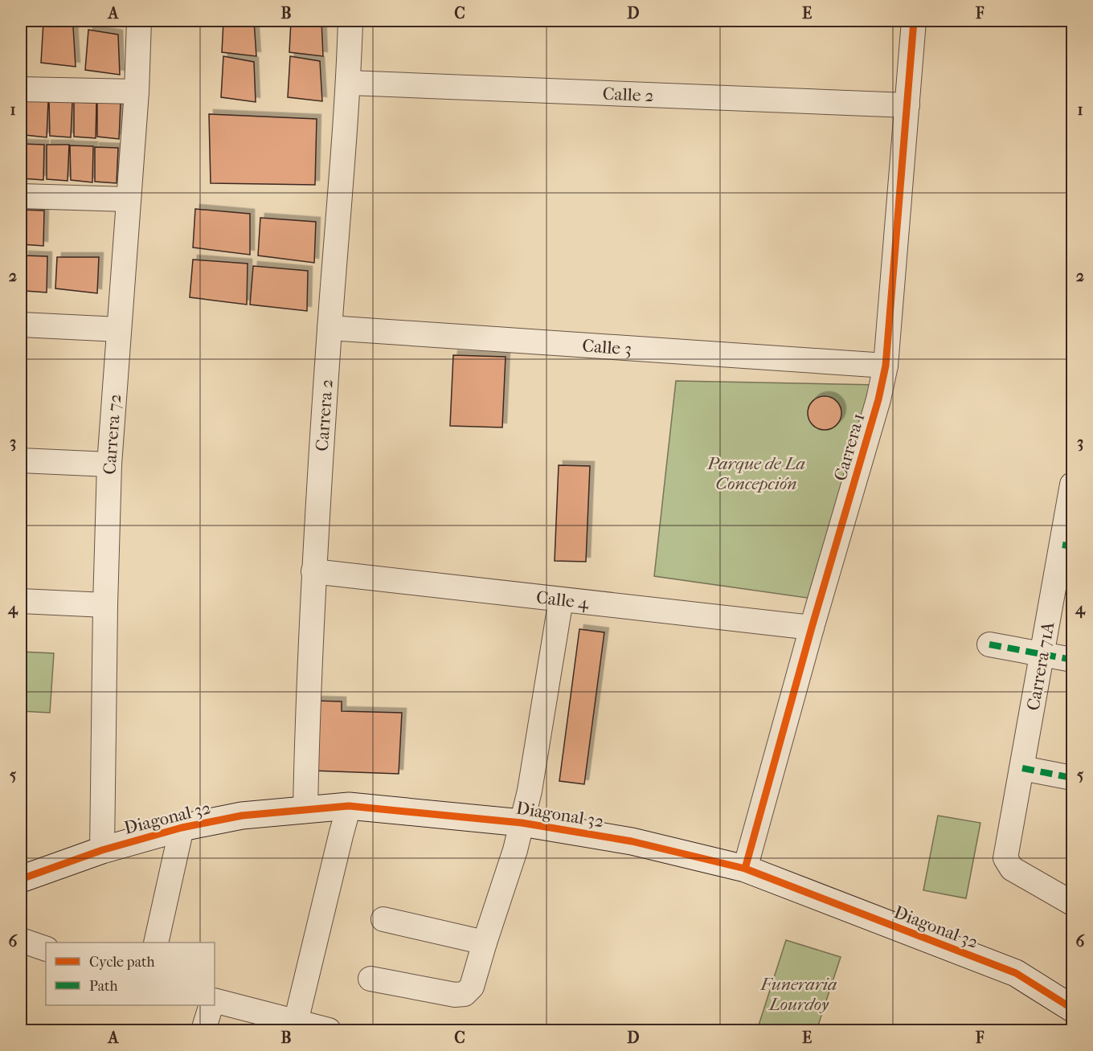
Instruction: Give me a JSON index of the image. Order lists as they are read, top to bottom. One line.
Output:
{"streets":{"street":["Calle 2","Calle 3","Carrera 2","Carrera 72","Carrera 1","Calle 4","Carrera 71A","Diagonal 32"]},"crossings":[["Calle 2","Carrera 2"],["Calle 2","Carrera 1"],["Calle 3","Carrera 2"],["Calle 3","Carrera 1"],["Carrera 2","Calle 4"],["Carrera 2","Diagonal 32"],["Carrera 72","Diagonal 32"],["Carrera 1","Calle 4"],["Carrera 1","Diagonal 32"]],"parks":["Parque de La Concepción","Funeraria Lourdoy"],"legend":["Cycle path","Path"],"grid":{"columns":["A","B","C","D","E","F"],"rows":["1","2","3","4","5","6"]}}
